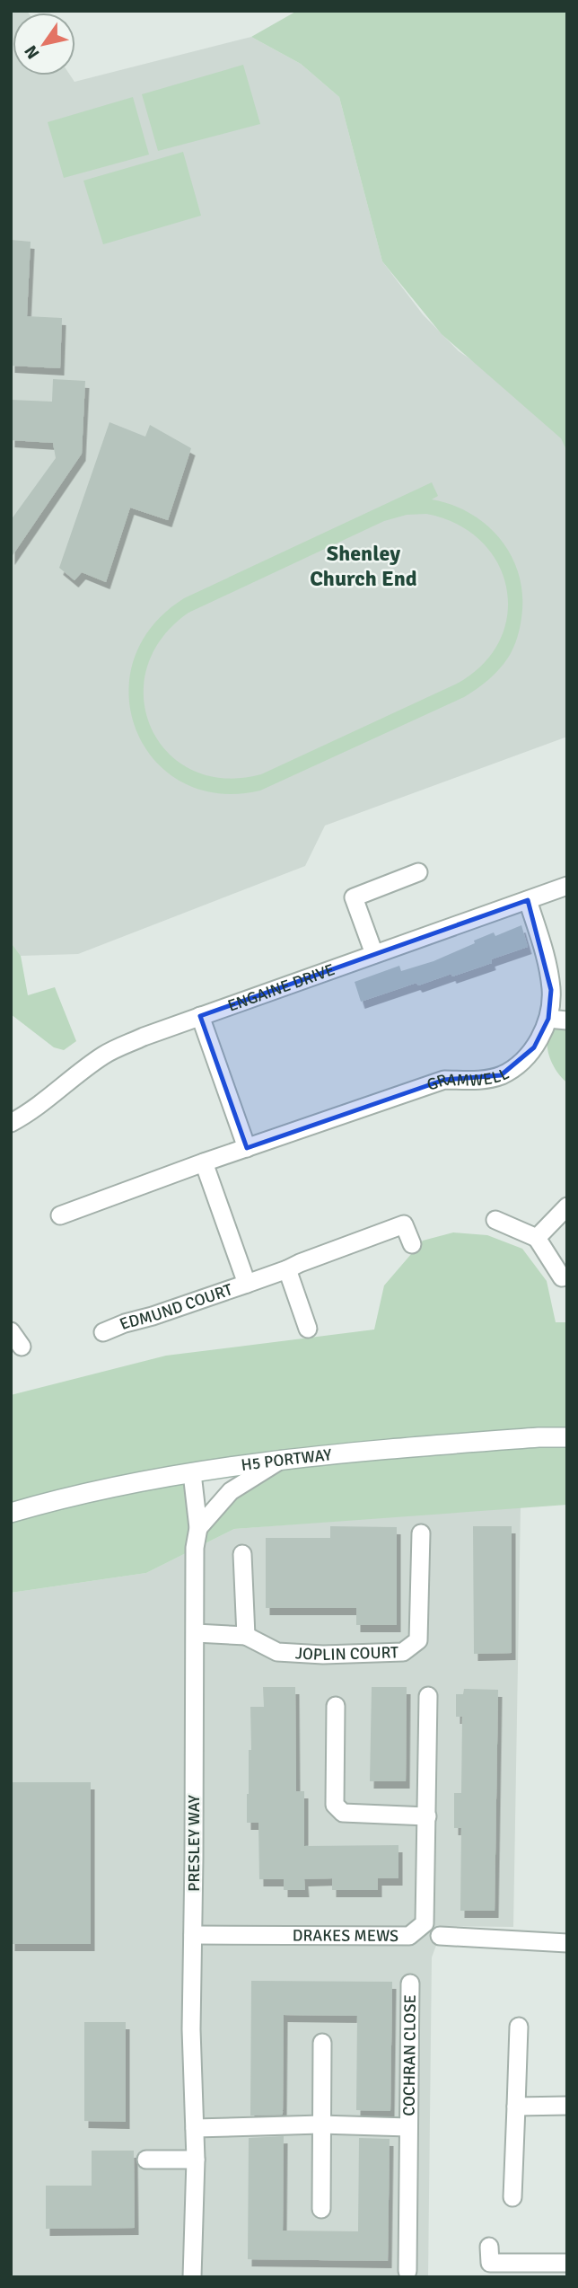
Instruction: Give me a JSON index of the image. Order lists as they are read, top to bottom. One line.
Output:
{"streets":{"street":["ENGAINE DRIVE","GRAMWELL","EDMUND COURT","H5 PORTWAY","JOPLIN COURT","PRESLEY WAY","DRAKES MEWS","COCHRAN CLOSE"]},"crossings":[["ENGAINE DRIVE","GRAMWELL"],["GRAMWELL","EDMUND COURT"],["H5 PORTWAY","PRESLEY WAY"],["JOPLIN COURT","PRESLEY WAY"],["PRESLEY WAY","DRAKES MEWS"],["PRESLEY WAY","COCHRAN CLOSE"]],"districts":["Shenley Church End"],"north":"bottom left"}
